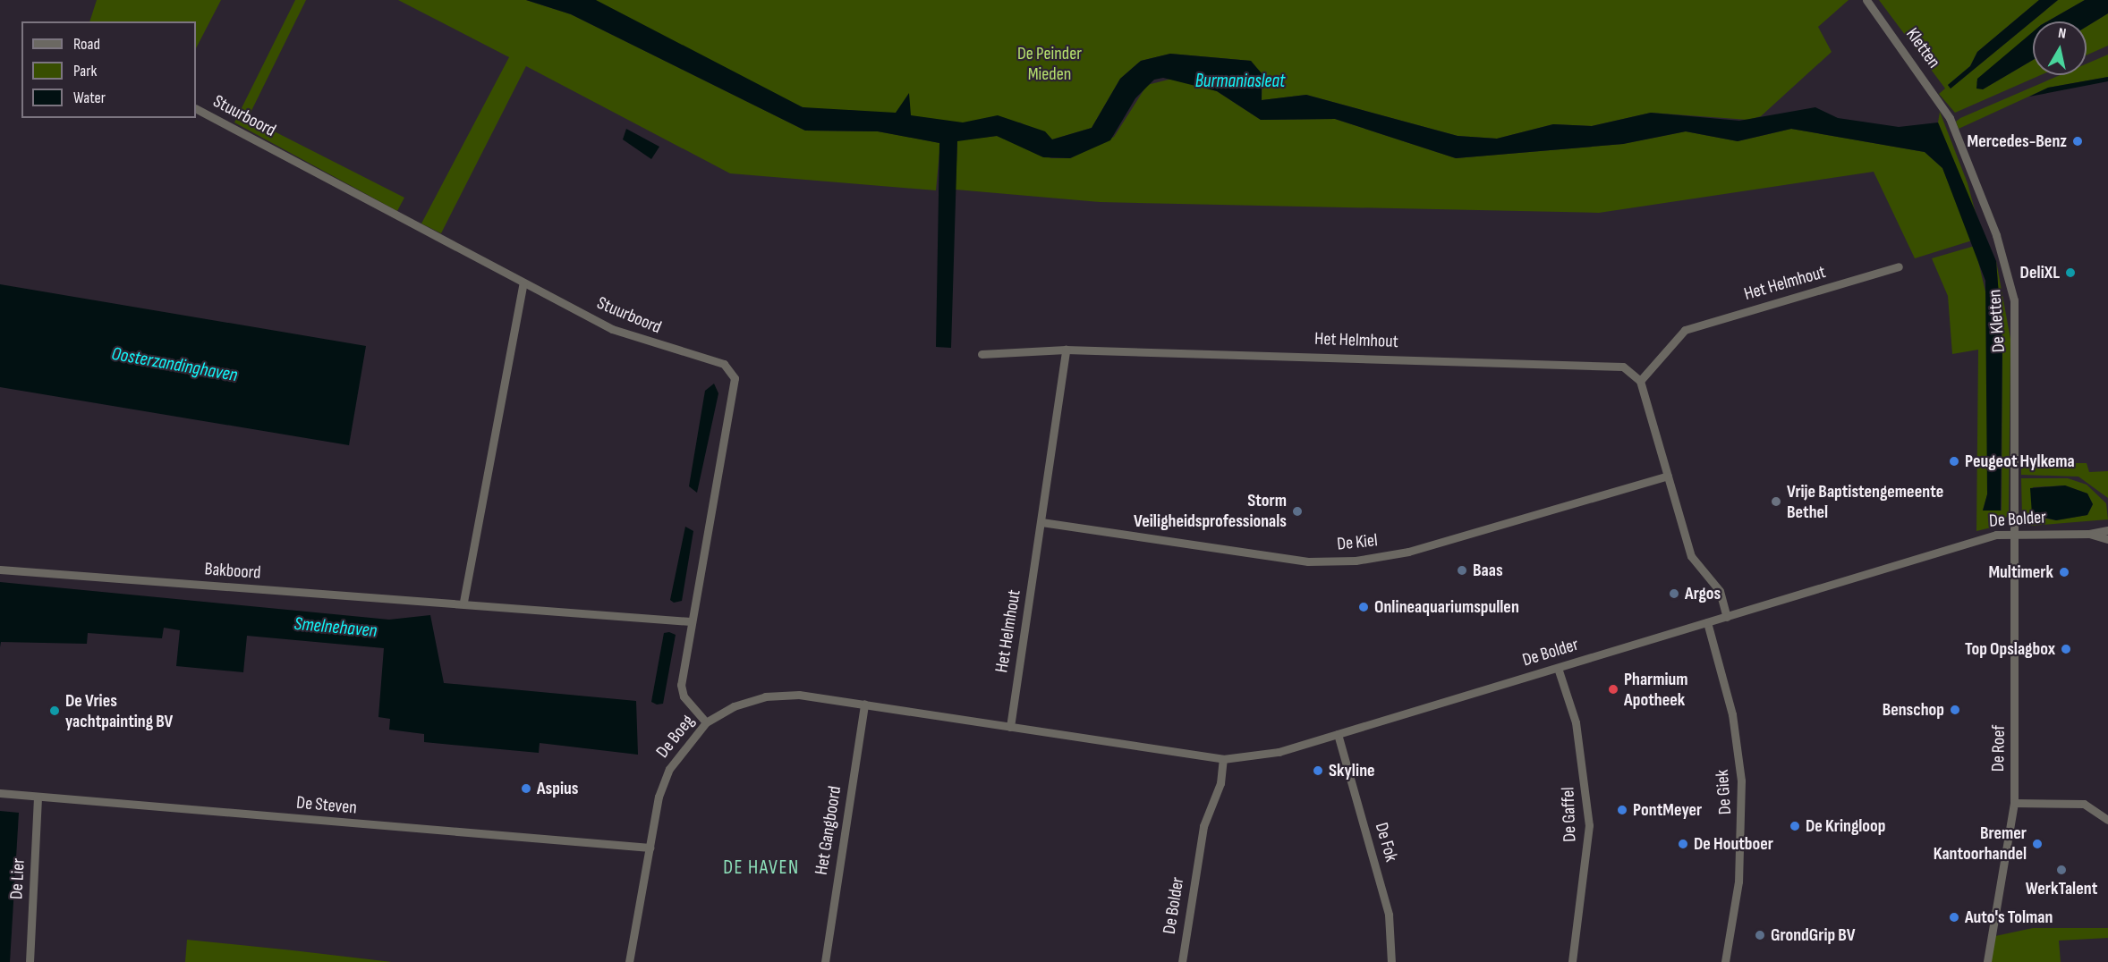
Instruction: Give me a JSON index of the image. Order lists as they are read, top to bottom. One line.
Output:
{"streets":{"street":["Kletten","Stuurboord","Het Helmhout","De Kletten","De Bolder","De Kiel","Bakboord","De Boeg","De Roef","De Giek","De Steven","De Gaffel","Het Gangboord","De Fok","De Lier"]},"crossings":[["Kletten","De Kletten"],["Stuurboord","Bakboord"],["Stuurboord","De Boeg"],["Het Helmhout","De Kiel"],["De Kletten","De Bolder"],["De Kletten","De Roef"],["De Bolder","De Roef"],["De Bolder","De Giek"],["De Bolder","De Gaffel"],["De Bolder","De Fok"],["De Boeg","De Steven"],["De Boeg","Het Gangboord"],["De Steven","De Lier"]],"districts":["DE HAVEN"],"water":["Burmaniasleat","Oosterzandinghaven","Smelnehaven"],"parks":["De Peinder Mieden"],"places":["Mercedes-Benz","DeliXL","Peugeot Hylkema","Vrije Baptistengemeente Bethel","Storm Veiligheidsprofessionals","Baas","Multimerk","Argos","Onlineaquariumspullen","Top Opslagbox","Pharmium Apotheek","Benschop","De Vries yachtpainting BV","Skyline","Aspius","PontMeyer","De Kringloop","De Houtboer","Bremer Kantoorhandel","WerkTalent","Auto's Tolman","GrondGrip BV"],"legend":["Road","Park","Water"],"north":"top"}
